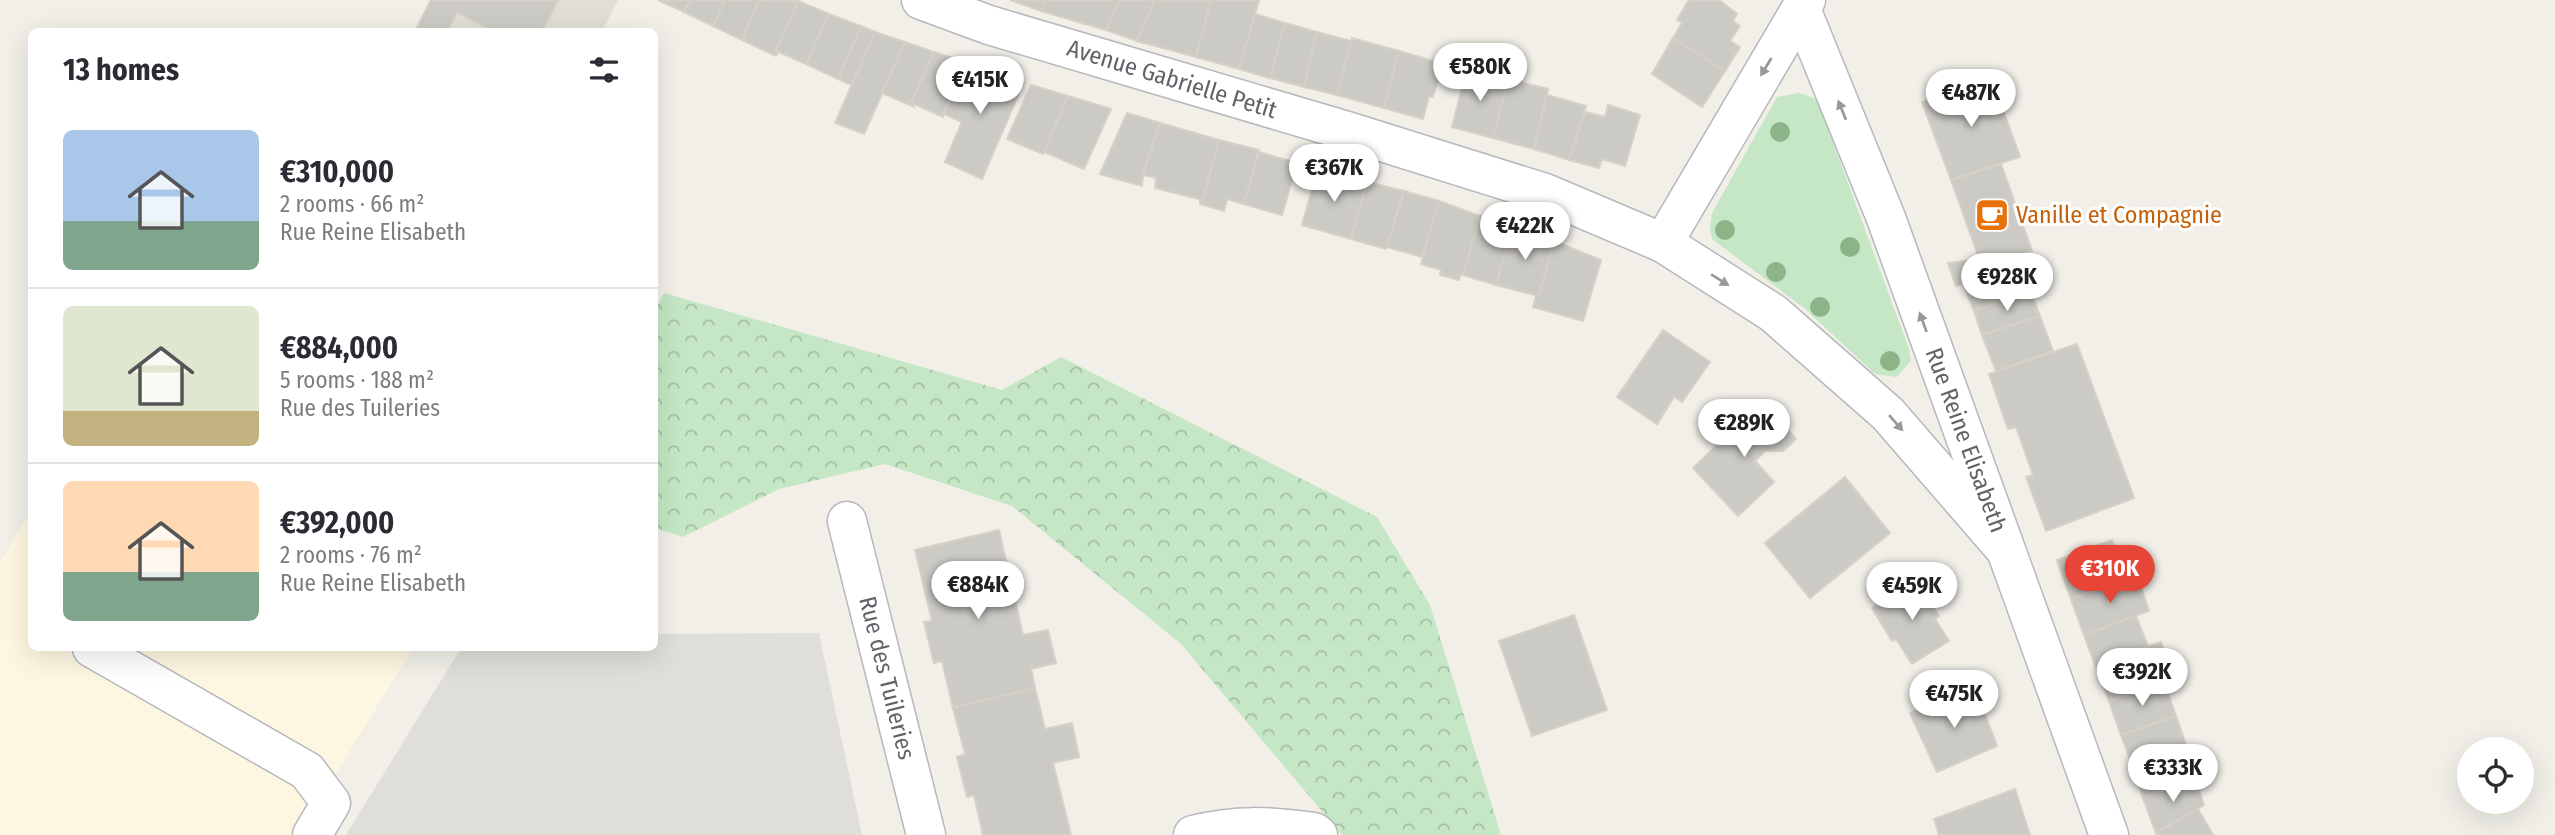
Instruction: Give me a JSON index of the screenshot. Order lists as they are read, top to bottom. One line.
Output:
{"streets":{"street":["Avenue Gabrielle Petit","Rue Reine Elisabeth","Rue des Tuileries"]},"crossings":[["Avenue Gabrielle Petit","Rue Reine Elisabeth"]],"one_way":["Avenue Gabrielle Petit"],"places":{"cafe":["Vanille et Compagnie"]},"page":{"heading":"13 homes","price":["€580K","€415K","€487K","€367K","€422K","€928K","€289K","€310K","€884K","€459K","€392K","€475K","€333K"],"list":[{"name":"€310,000","note":"2 rooms · 66 m² · Rue Reine Elisabeth"},{"name":"€884,000","note":"5 rooms · 188 m² · Rue des Tuileries"},{"name":"€392,000","note":"2 rooms · 76 m² · Rue Reine Elisabeth"}]}}
